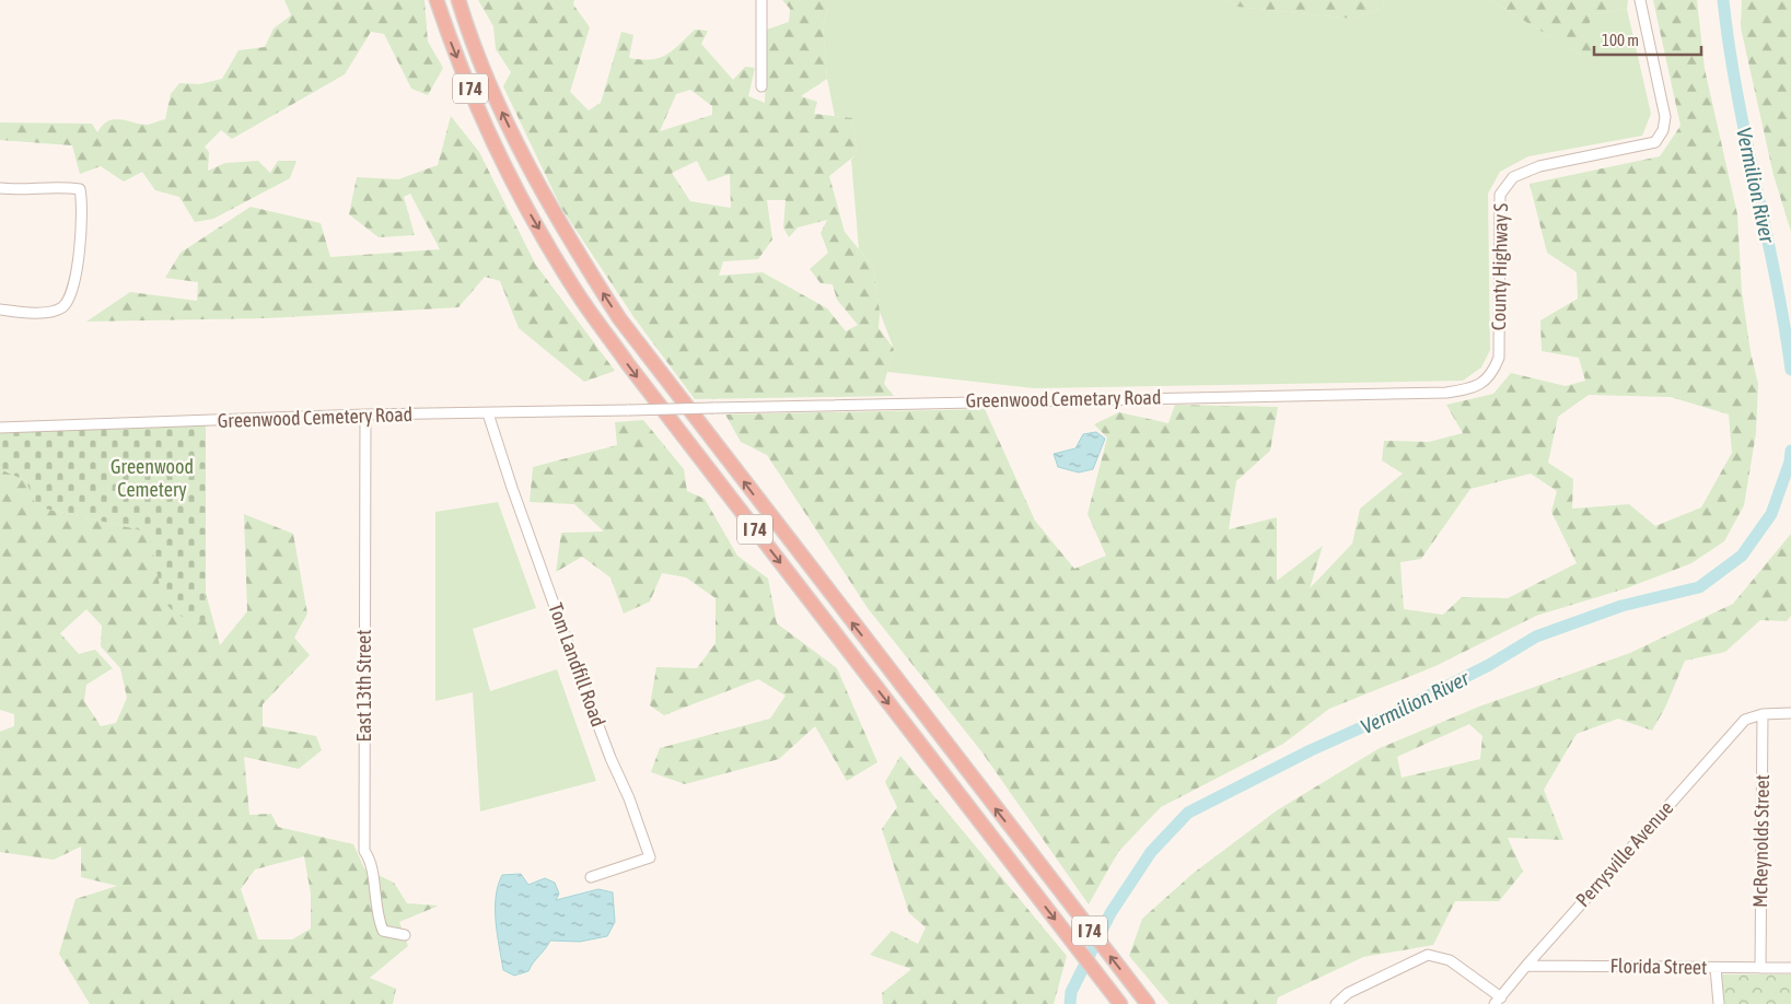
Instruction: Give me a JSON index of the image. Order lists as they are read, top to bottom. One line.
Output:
{"streets":{"highway":["I 74"],"street":["County Highway S","Greenwood Cemetary Road","Greenwood Cemetery Road","Tom Landfill Road","East 13th Street","McReynolds Street","Perrysville Avenue","Florida Street"]},"crossings":[["County Highway S","Greenwood Cemetary Road"],["Greenwood Cemetary Road","Greenwood Cemetery Road"],["Greenwood Cemetery Road","Tom Landfill Road"],["Greenwood Cemetery Road","East 13th Street"],["McReynolds Street","Perrysville Avenue"],["McReynolds Street","Florida Street"],["Perrysville Avenue","Florida Street"]],"water":["Vermilion River"],"parks":["Greenwood Cemetery"],"scale_bar":"100 m"}
